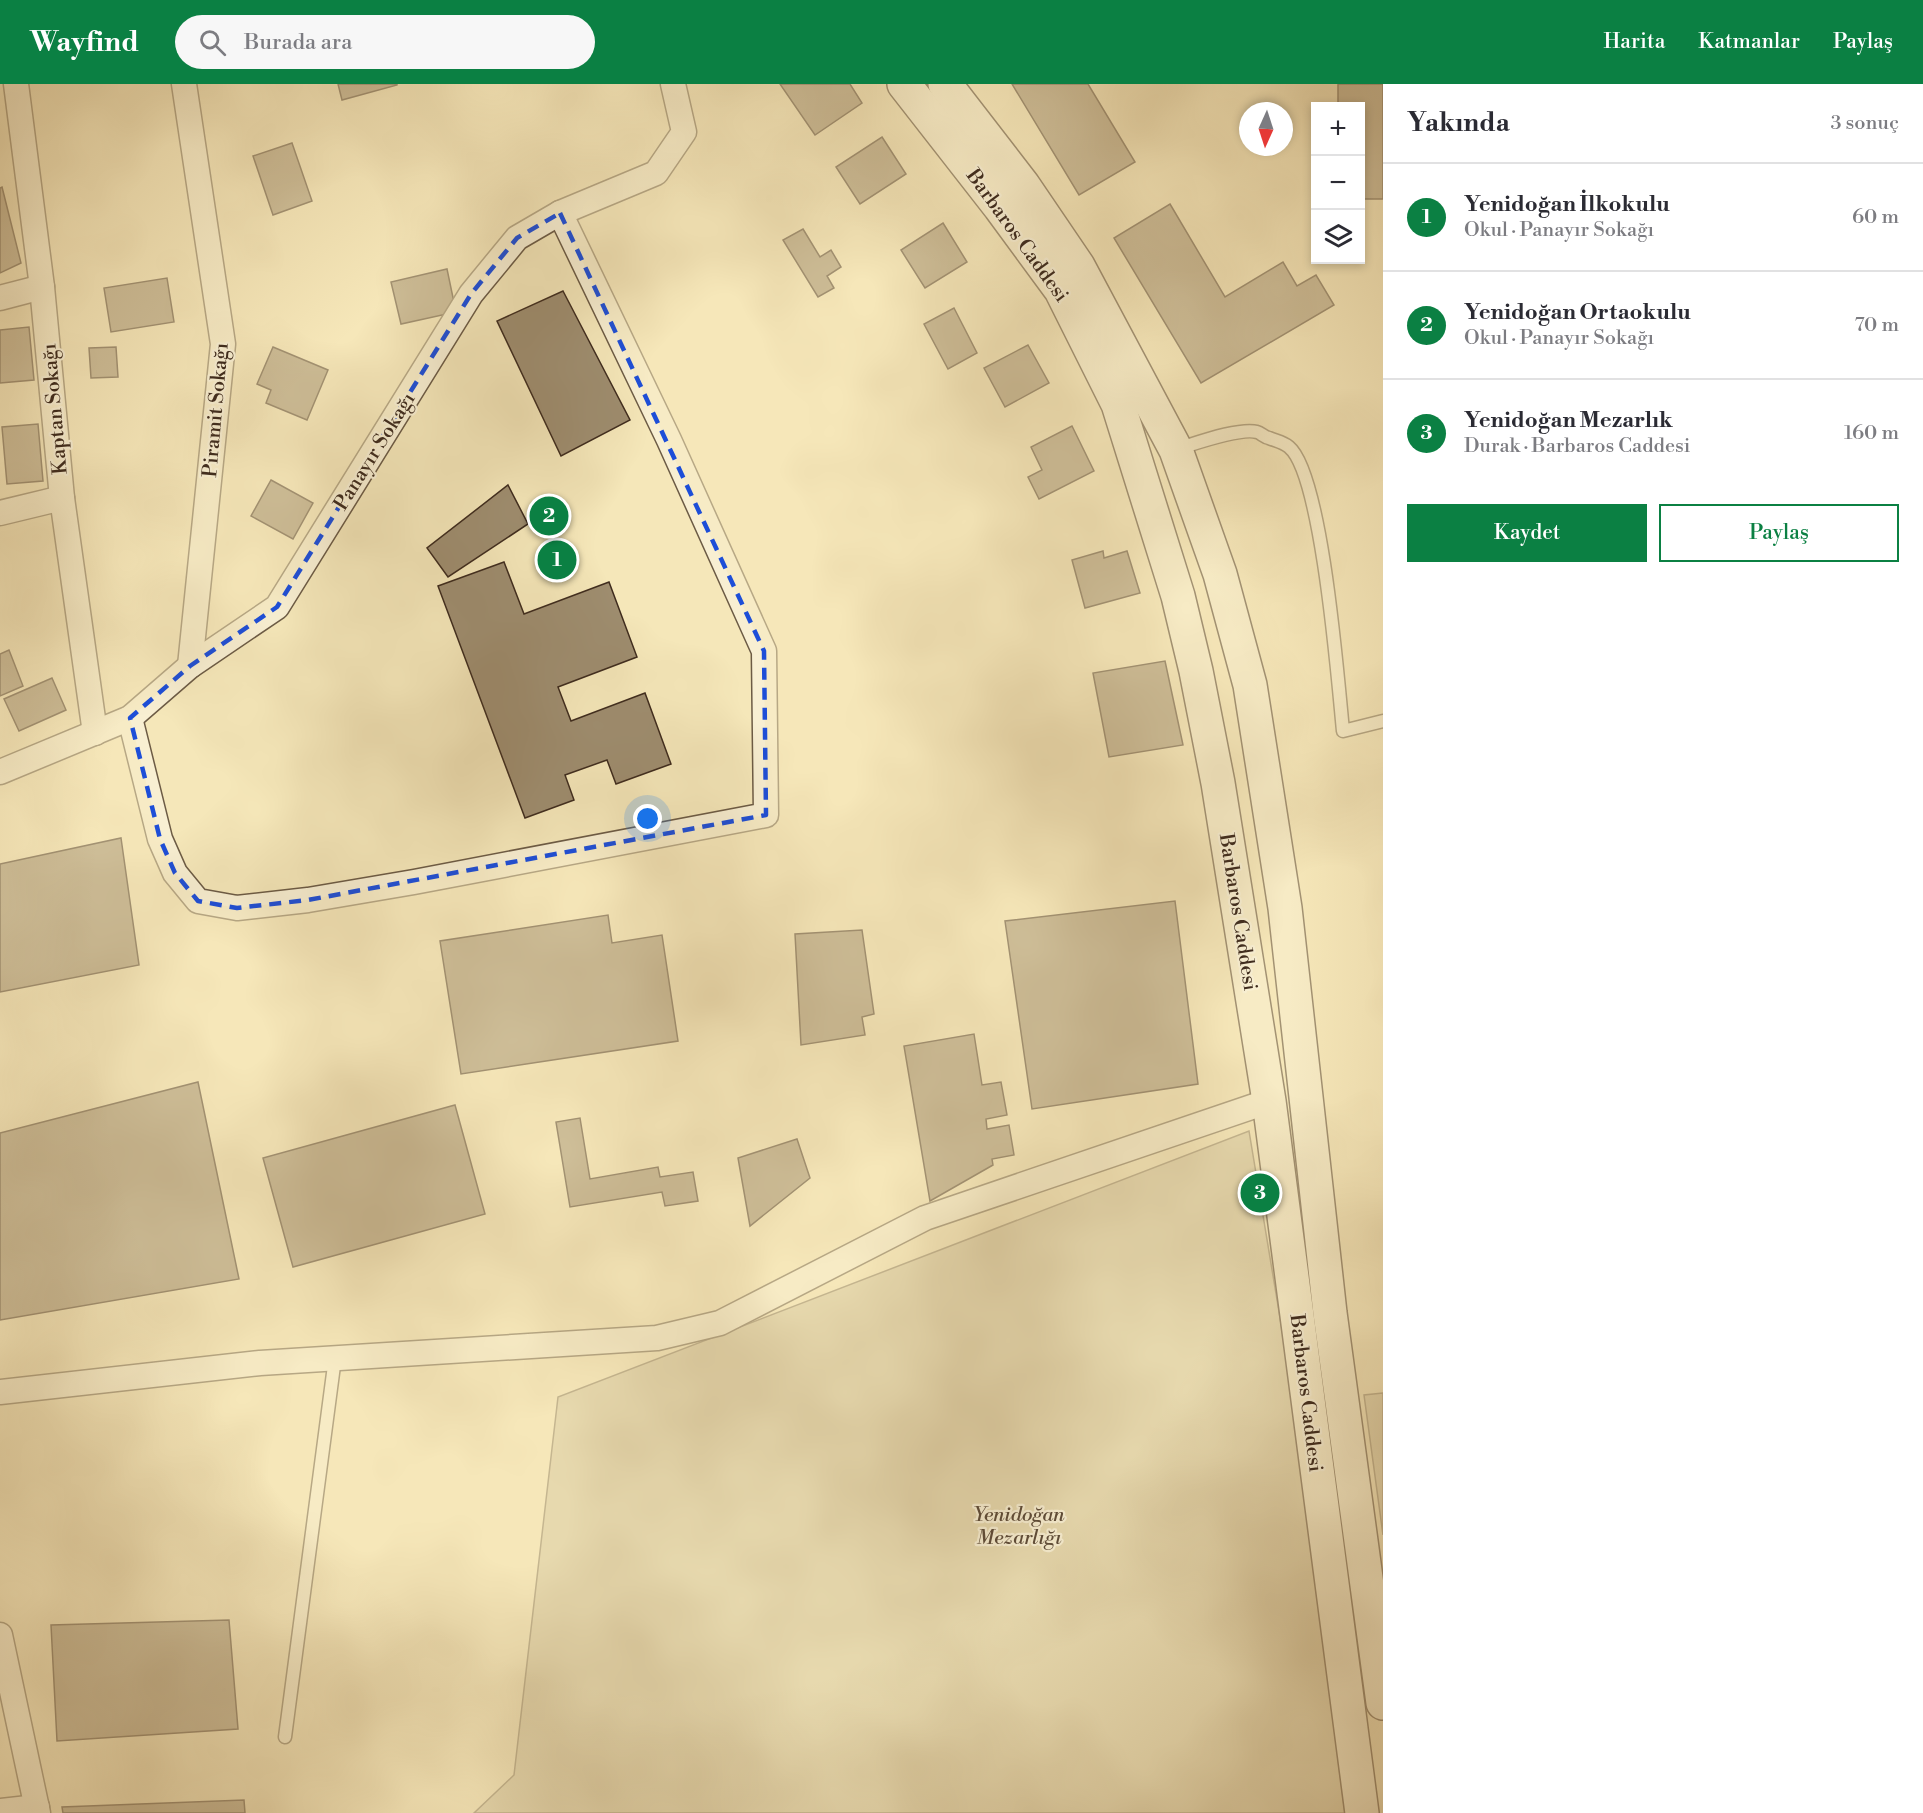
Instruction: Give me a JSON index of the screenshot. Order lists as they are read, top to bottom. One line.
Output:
{"streets":{"main road":["Barbaros Caddesi"],"street":["Kaptan Sokağı","Piramit Sokağı","Panayır Sokağı"]},"crossings":[["Kaptan Sokağı","Panayır Sokağı"],["Piramit Sokağı","Panayır Sokağı"]],"parks":["Yenidoğan Mezarlığı"],"north":"bottom","page":{"header":"Wayfind","search":"Burada ara","nav":["Harita","Katmanlar","Paylaş"],"heading":["Yakında","3 sonuç"],"map_buttons":["+","−"],"list":[{"mark":"1","name":"Yenidoğan İlkokulu","note":"Okul · Panayır Sokağı","value":"60 m"},{"mark":"2","name":"Yenidoğan Ortaokulu","note":"Okul · Panayır Sokağı","value":"70 m"},{"mark":"3","name":"Yenidoğan Mezarlık","note":"Durak · Barbaros Caddesi","value":"160 m"}],"buttons":["Kaydet","Paylaş"],"pins":["2","1","3"]}}
